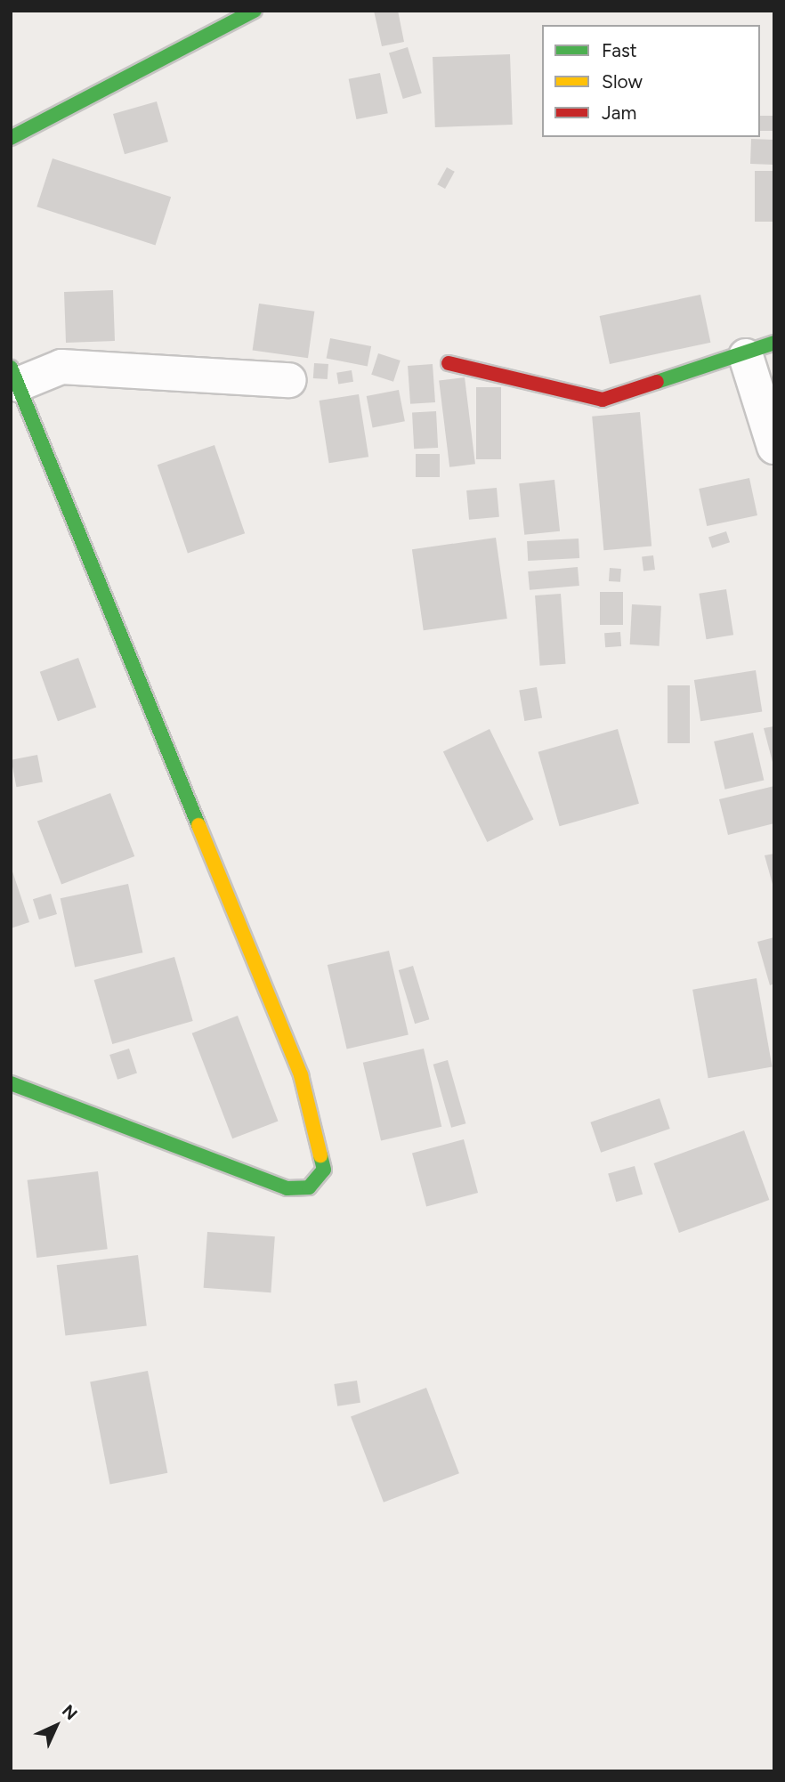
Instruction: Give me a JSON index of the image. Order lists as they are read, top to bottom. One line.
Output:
{"legend":["Fast","Slow","Jam"],"north":"top right"}
